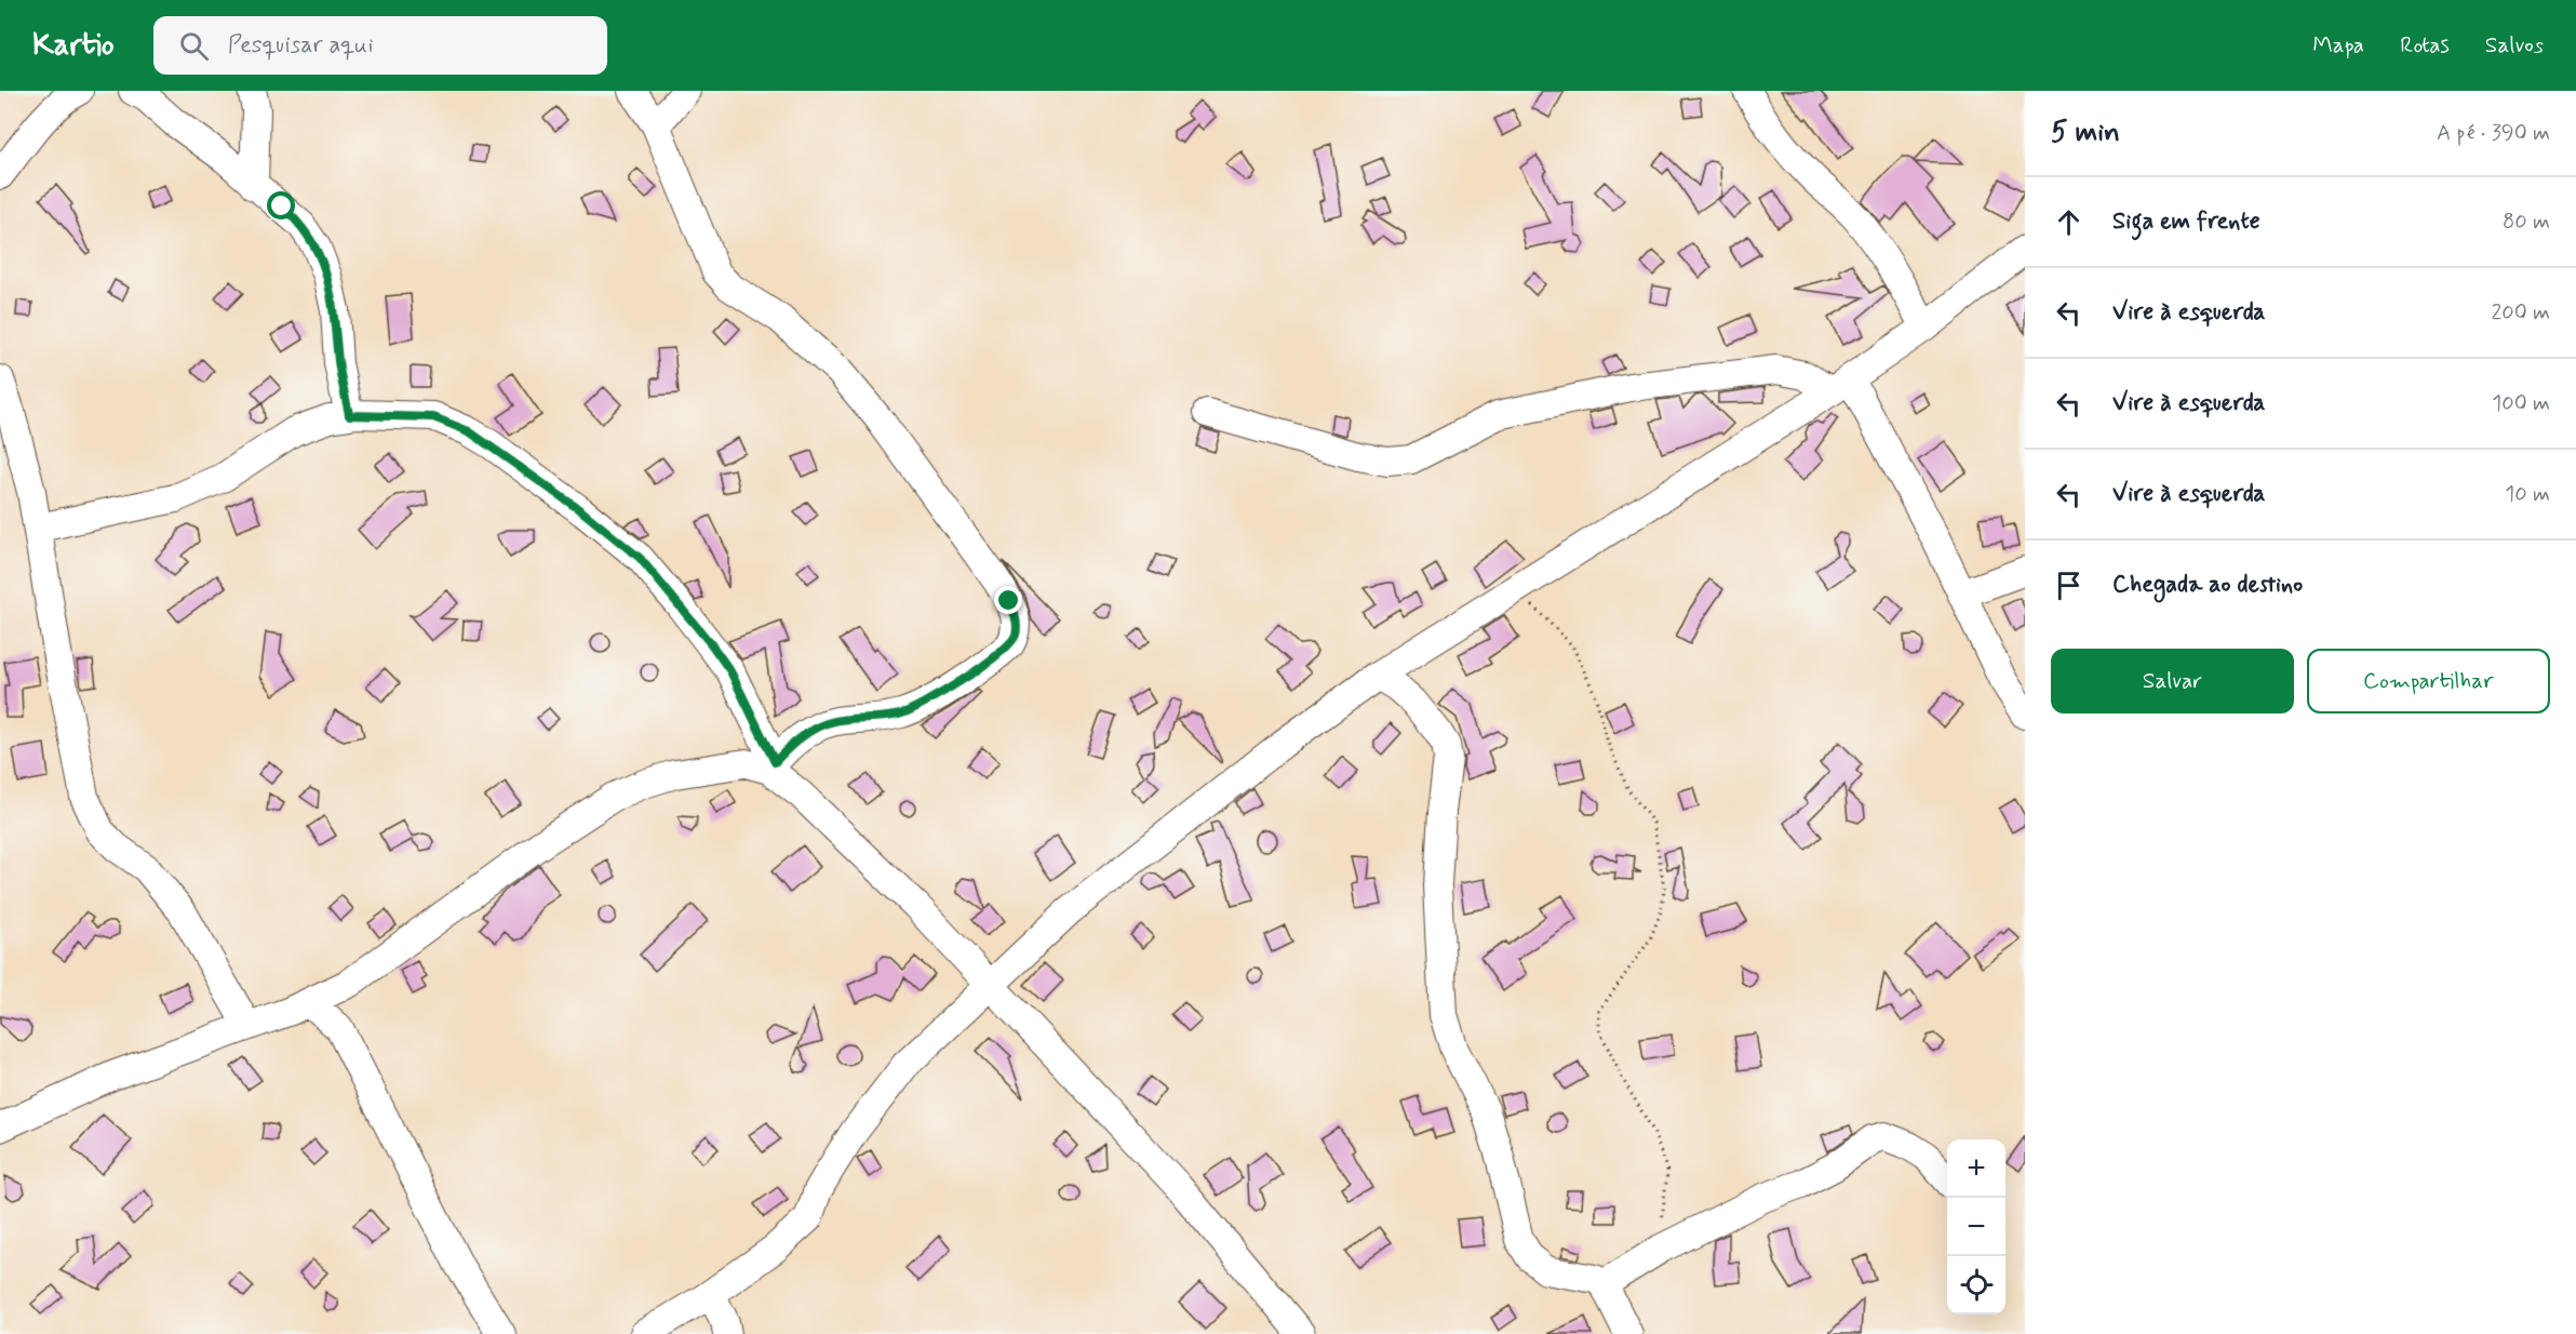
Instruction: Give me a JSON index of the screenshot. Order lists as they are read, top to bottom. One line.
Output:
{"page":{"header":"Kartio","search":"Pesquisar aqui","nav":["Mapa","Rotas","Salvos"],"heading":["5 min","A pé · 390 m"],"list":[["Siga em frente","80 m"],["Vire à esquerda","200 m"],["Vire à esquerda","100 m"],["Vire à esquerda","10 m"],"Chegada ao destino"],"buttons":["Salvar","Compartilhar"],"map_buttons":["+","−"]}}
